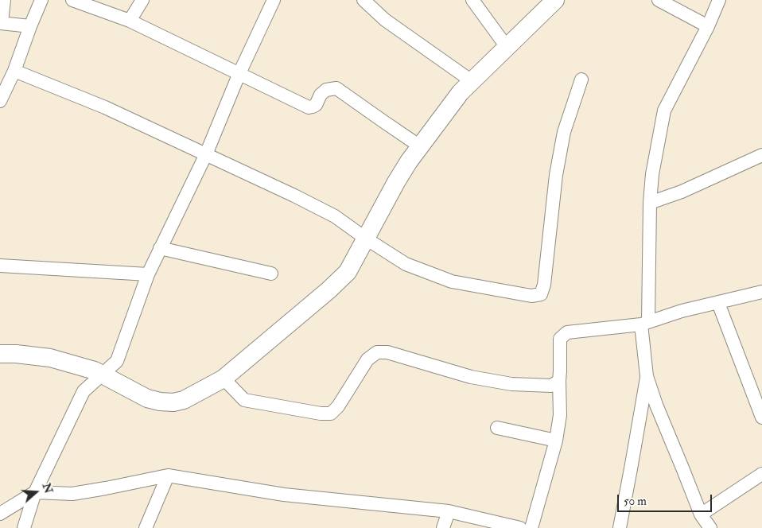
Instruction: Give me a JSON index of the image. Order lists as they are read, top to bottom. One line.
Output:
{"scale_bar":"50 m","north":"right"}
